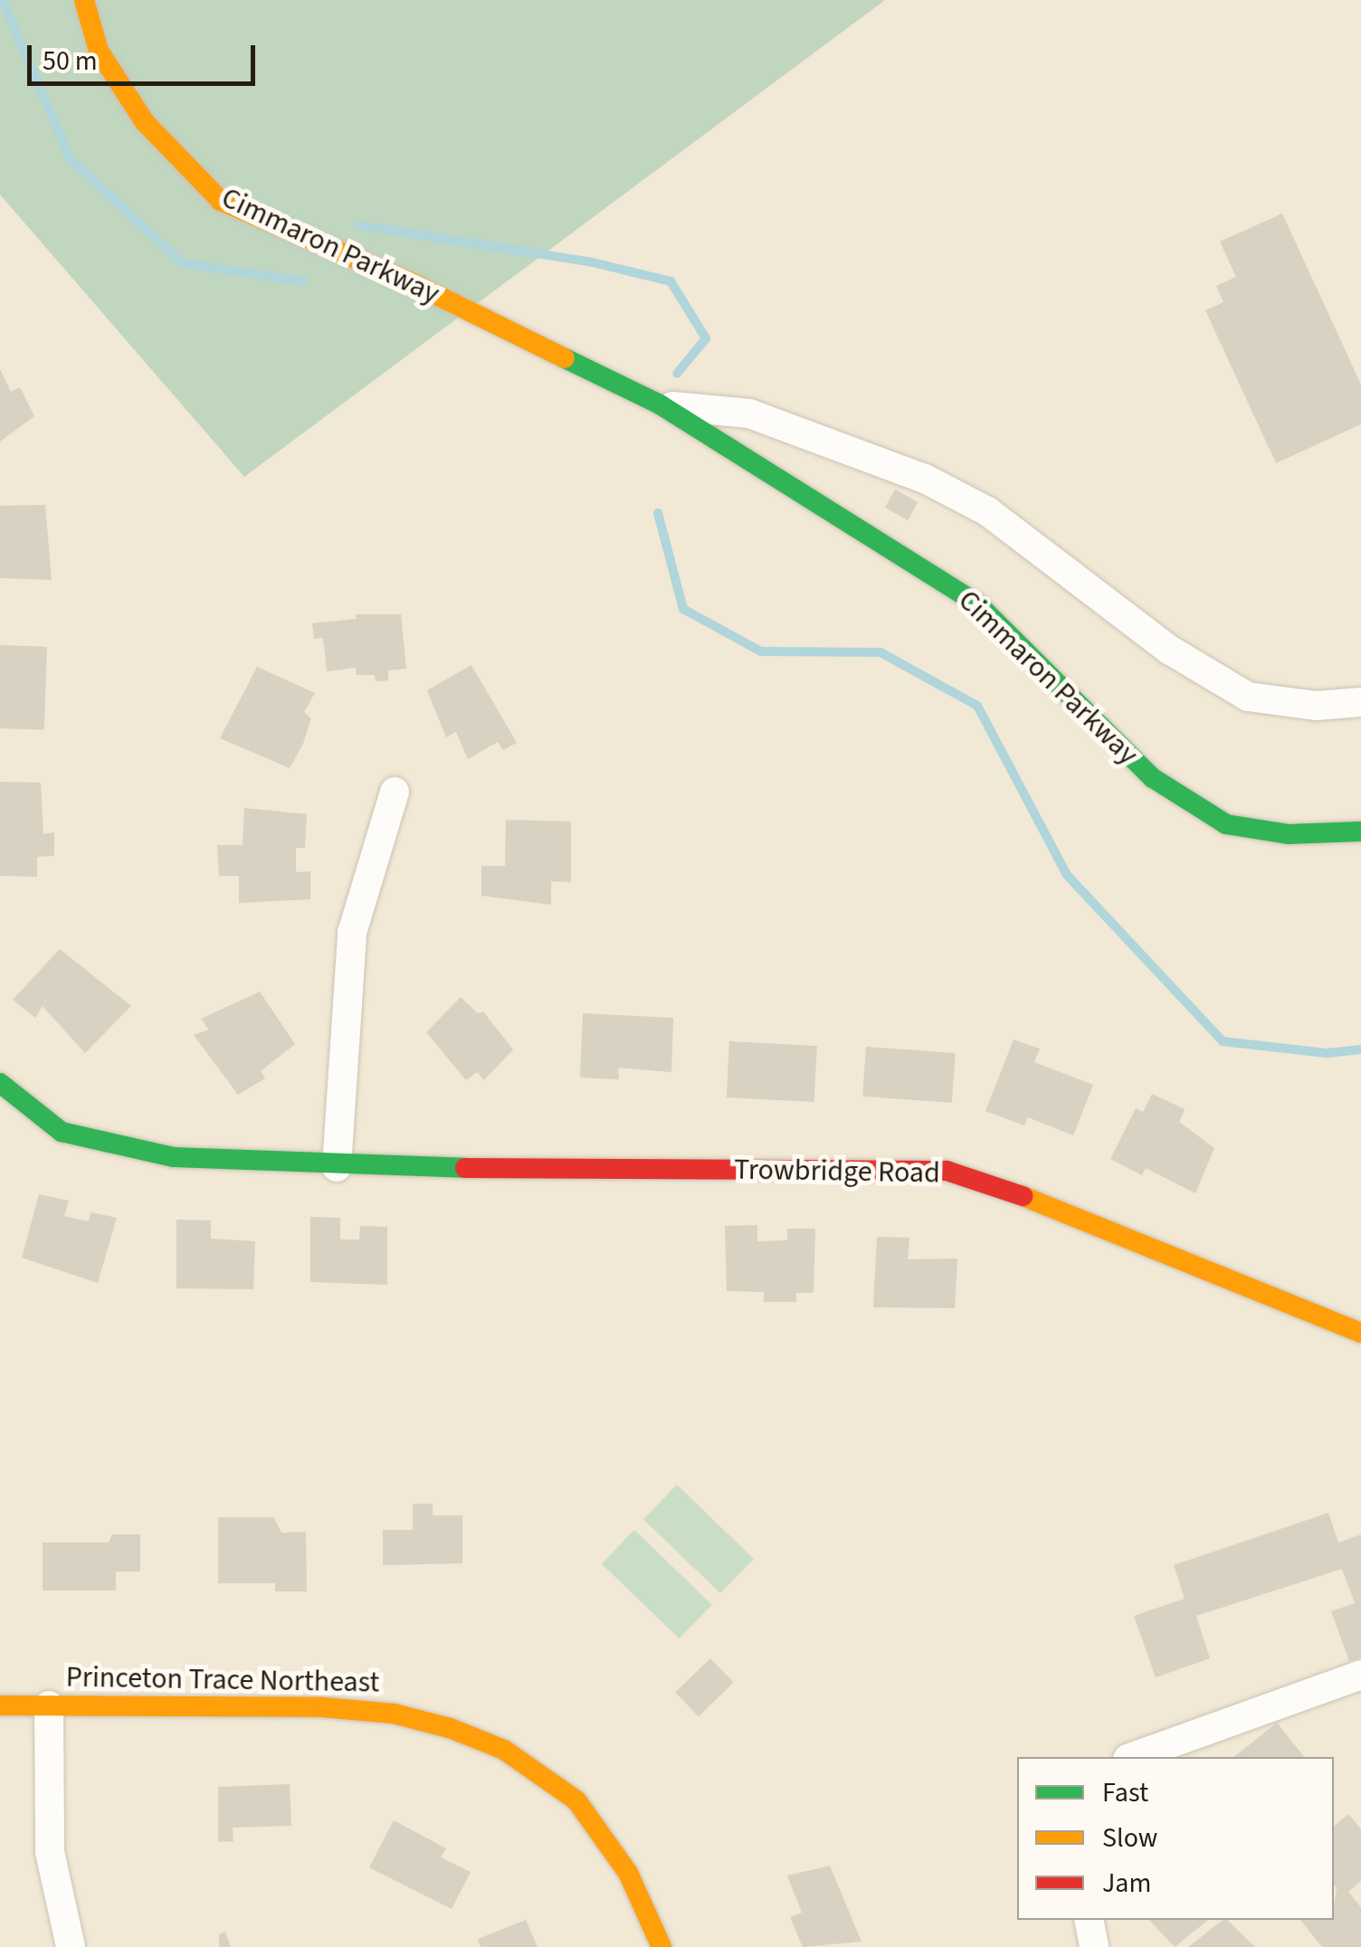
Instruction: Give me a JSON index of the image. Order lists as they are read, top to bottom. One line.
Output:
{"streets":{"street":["Cimmaron Parkway","Trowbridge Road","Princeton Trace Northeast"]},"legend":["Fast","Slow","Jam"],"scale_bar":"50 m"}
